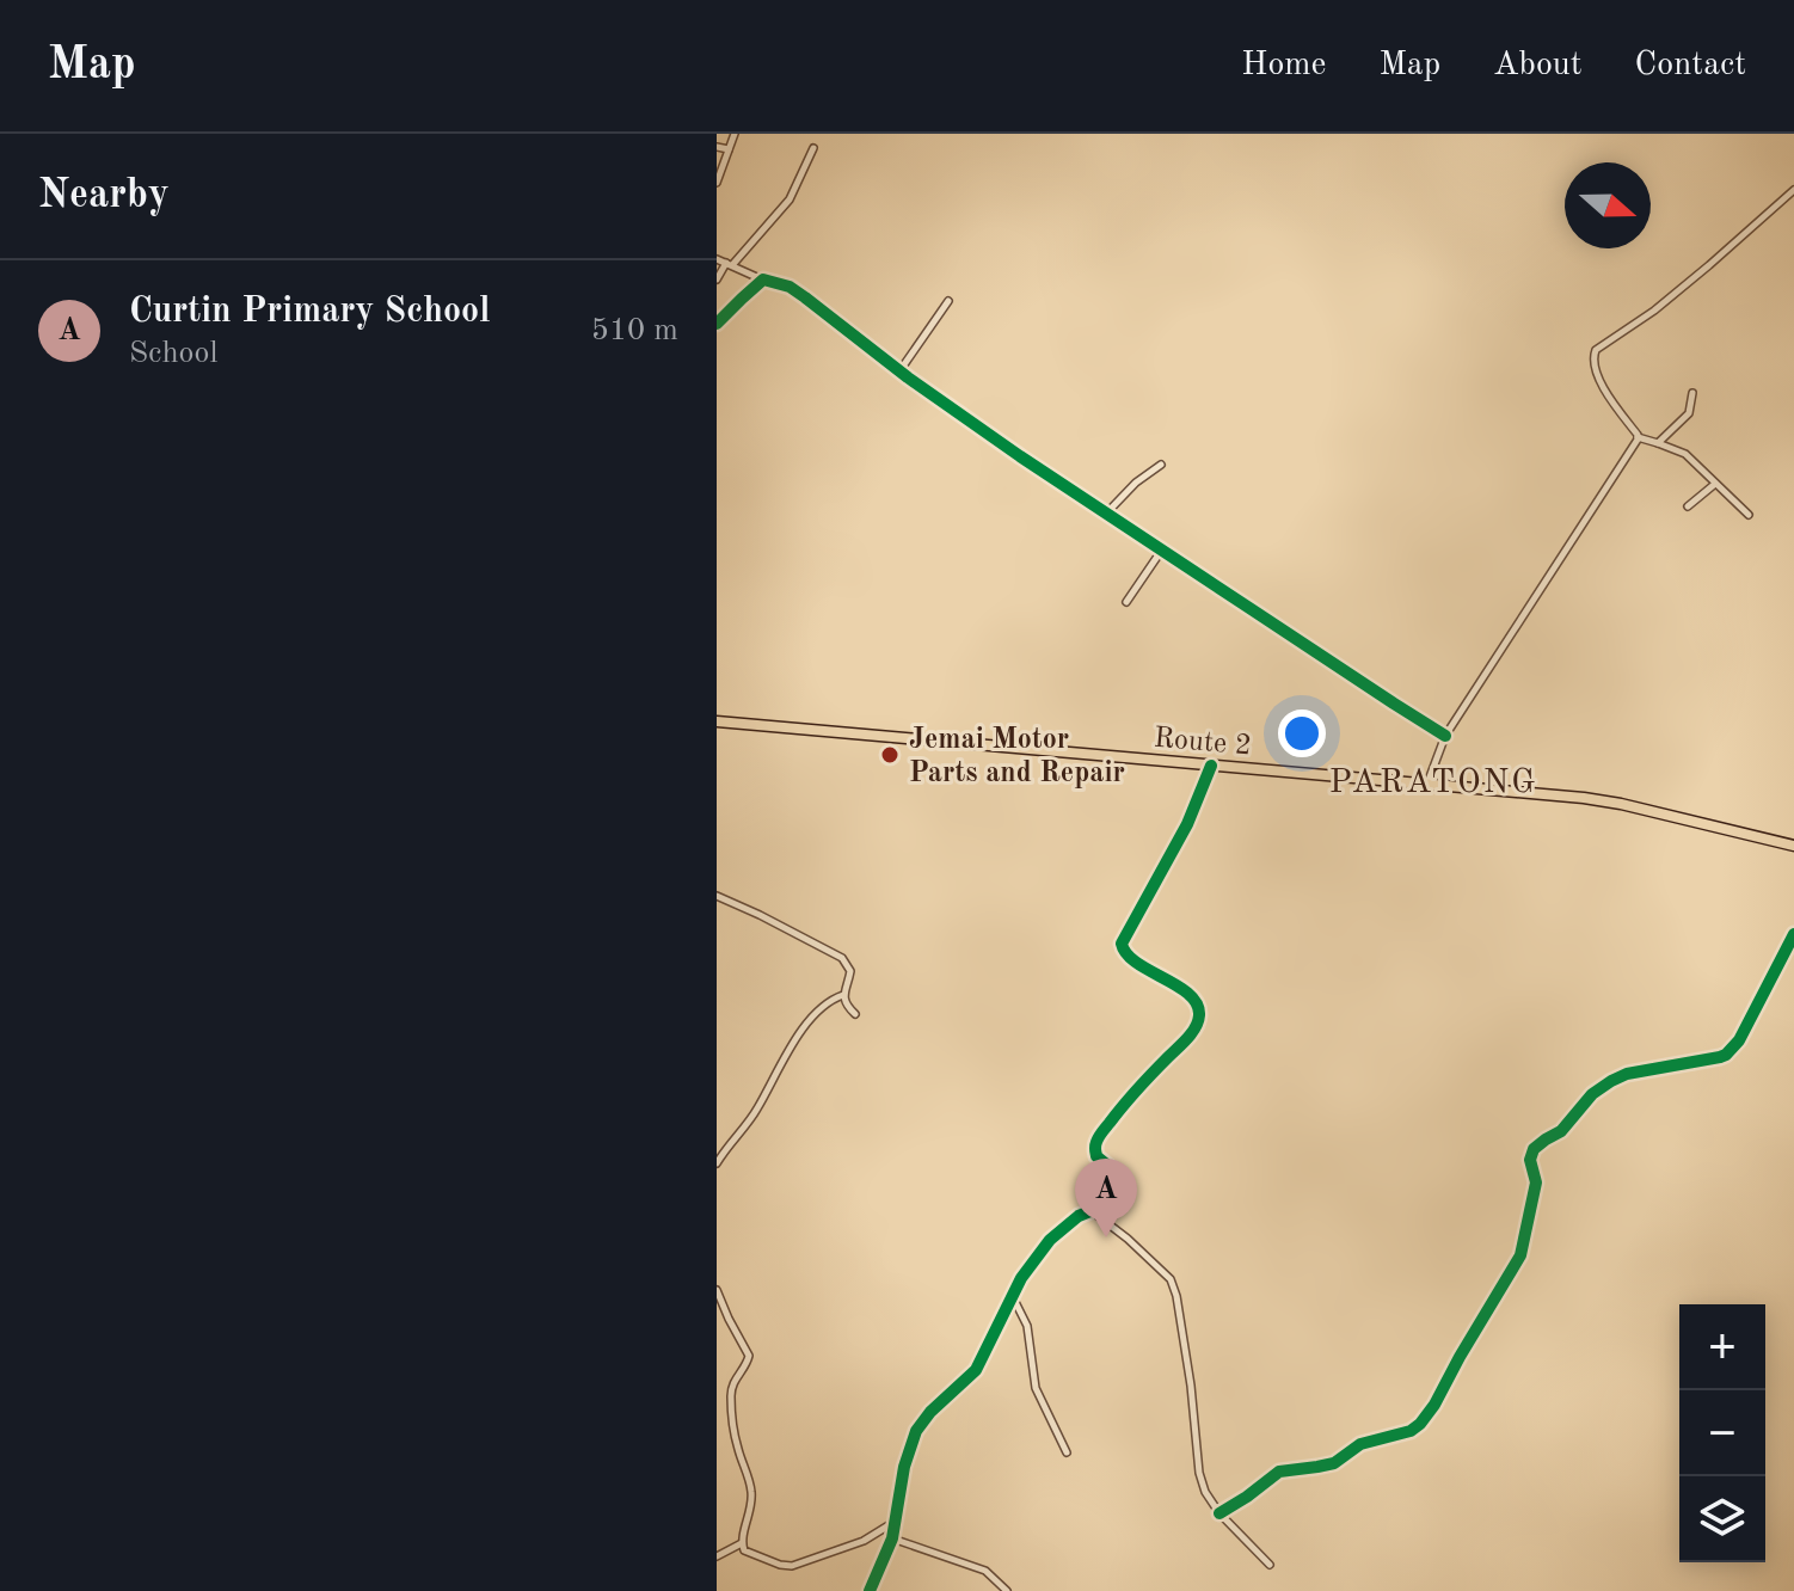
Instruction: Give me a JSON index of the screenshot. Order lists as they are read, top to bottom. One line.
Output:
{"streets":{"highway":["Route 2"]},"districts":["PARATONG"],"places":["Jemai Motor Parts and Repair"],"north":"right","page":{"header":"Map","nav":["Home","Map","About","Contact"],"heading":"Nearby","list":[{"mark":"A","name":"Curtin Primary School","note":"School","value":"510 m"}],"pins":"A","map_buttons":["+","−"]}}
